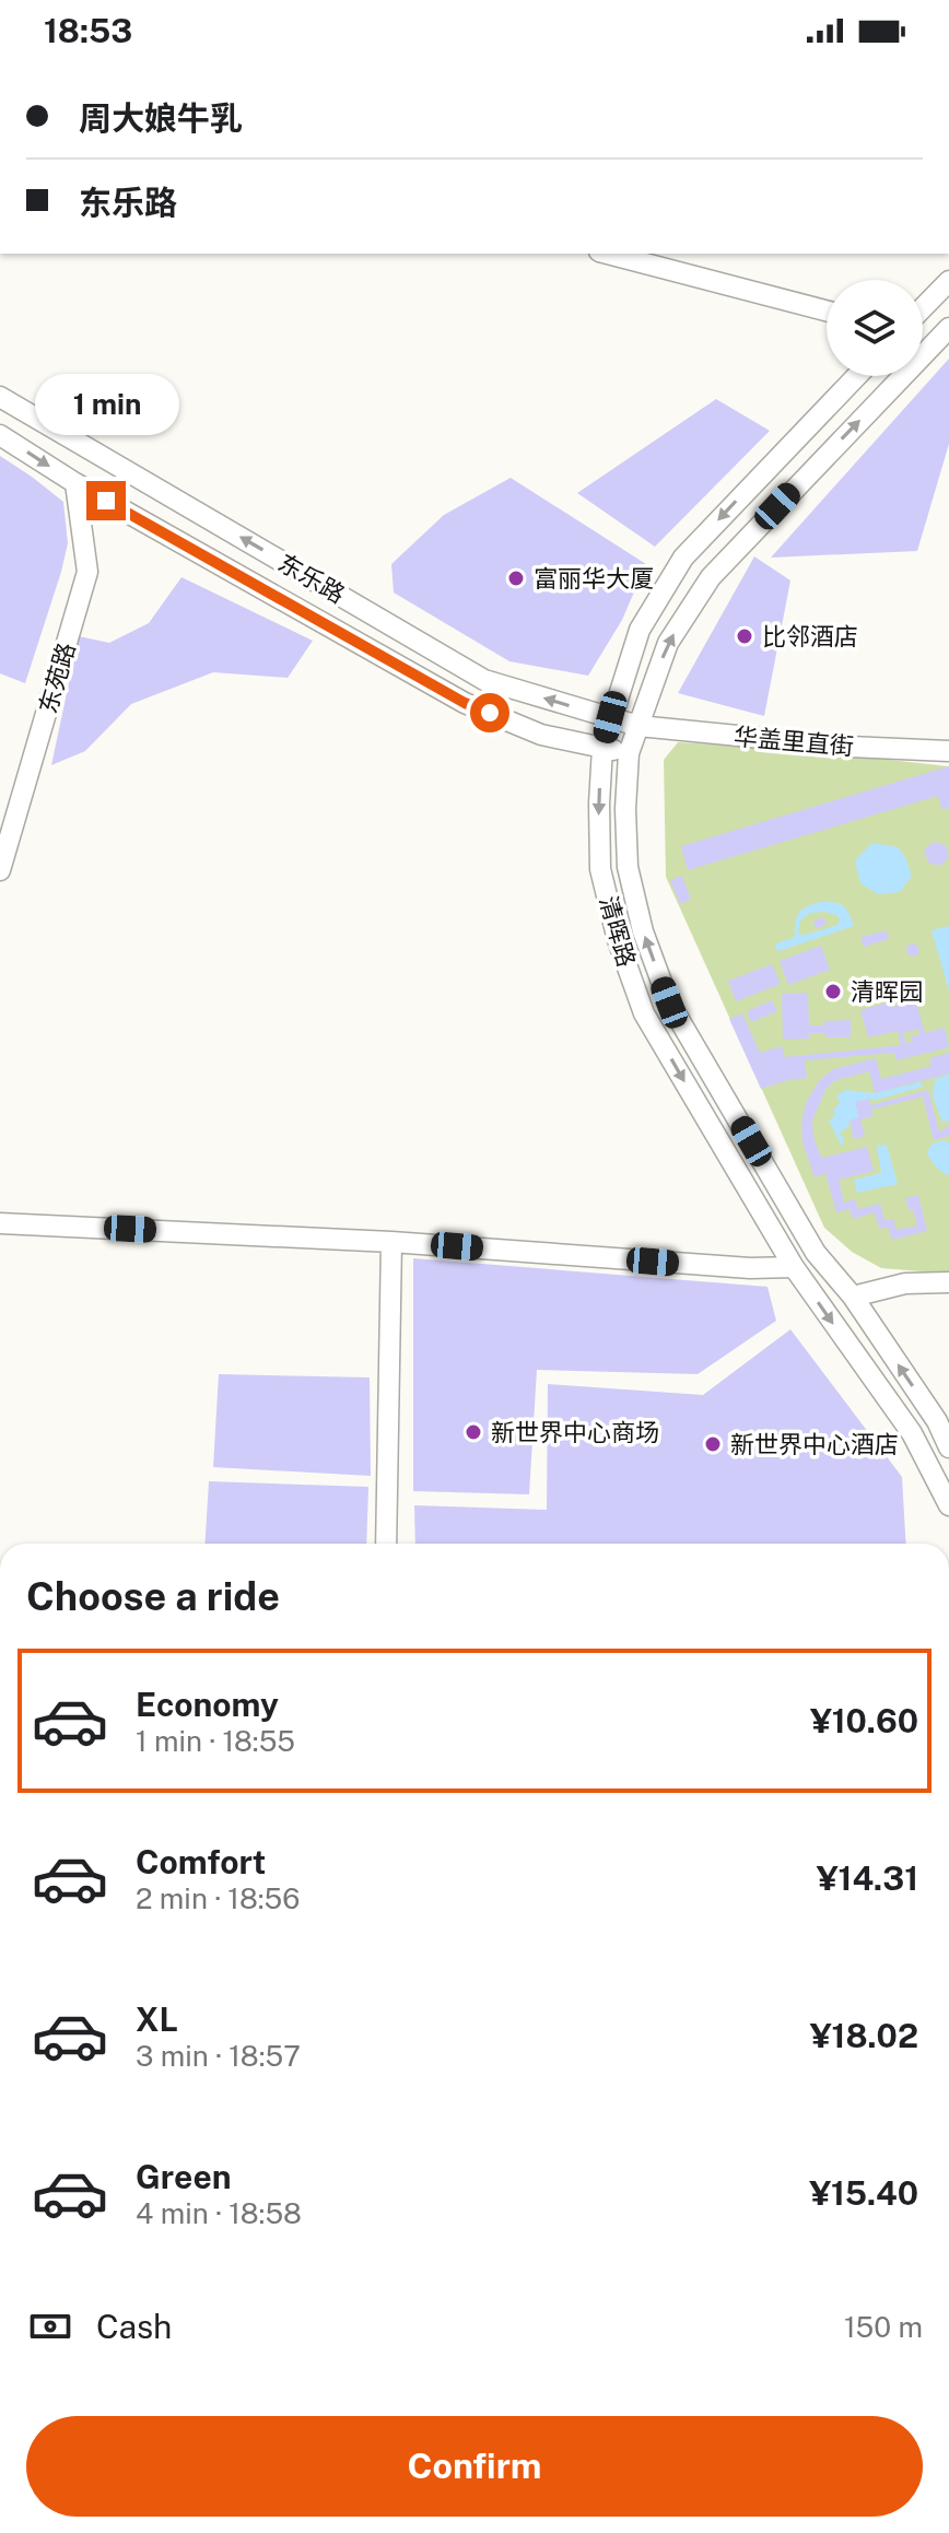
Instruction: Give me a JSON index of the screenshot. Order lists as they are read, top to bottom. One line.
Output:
{"streets":{"street":["东乐路","东苑路","华盖里直街","清晖路"]},"crossings":[["东乐路","东苑路"],["东乐路","华盖里直街"],["东乐路","清晖路"],["华盖里直街","清晖路"]],"places":["富丽华大厦","比邻酒店","清晖园","新世界中心商场","新世界中心酒店"],"page":{"status":"18:53","banner":["周大娘牛乳","东乐路"],"bubble":"1 min","heading":"Choose a ride","list":[{"name":"Economy","note":"1 min · 18:55","value":"¥10.60"},{"name":"Comfort","note":"2 min · 18:56","value":"¥14.31"},{"name":"XL","note":"3 min · 18:57","value":"¥18.02"},{"name":"Green","note":"4 min · 18:58","value":"¥15.40"}],"pay":["Cash","150 m"],"buttons":"Confirm"}}
